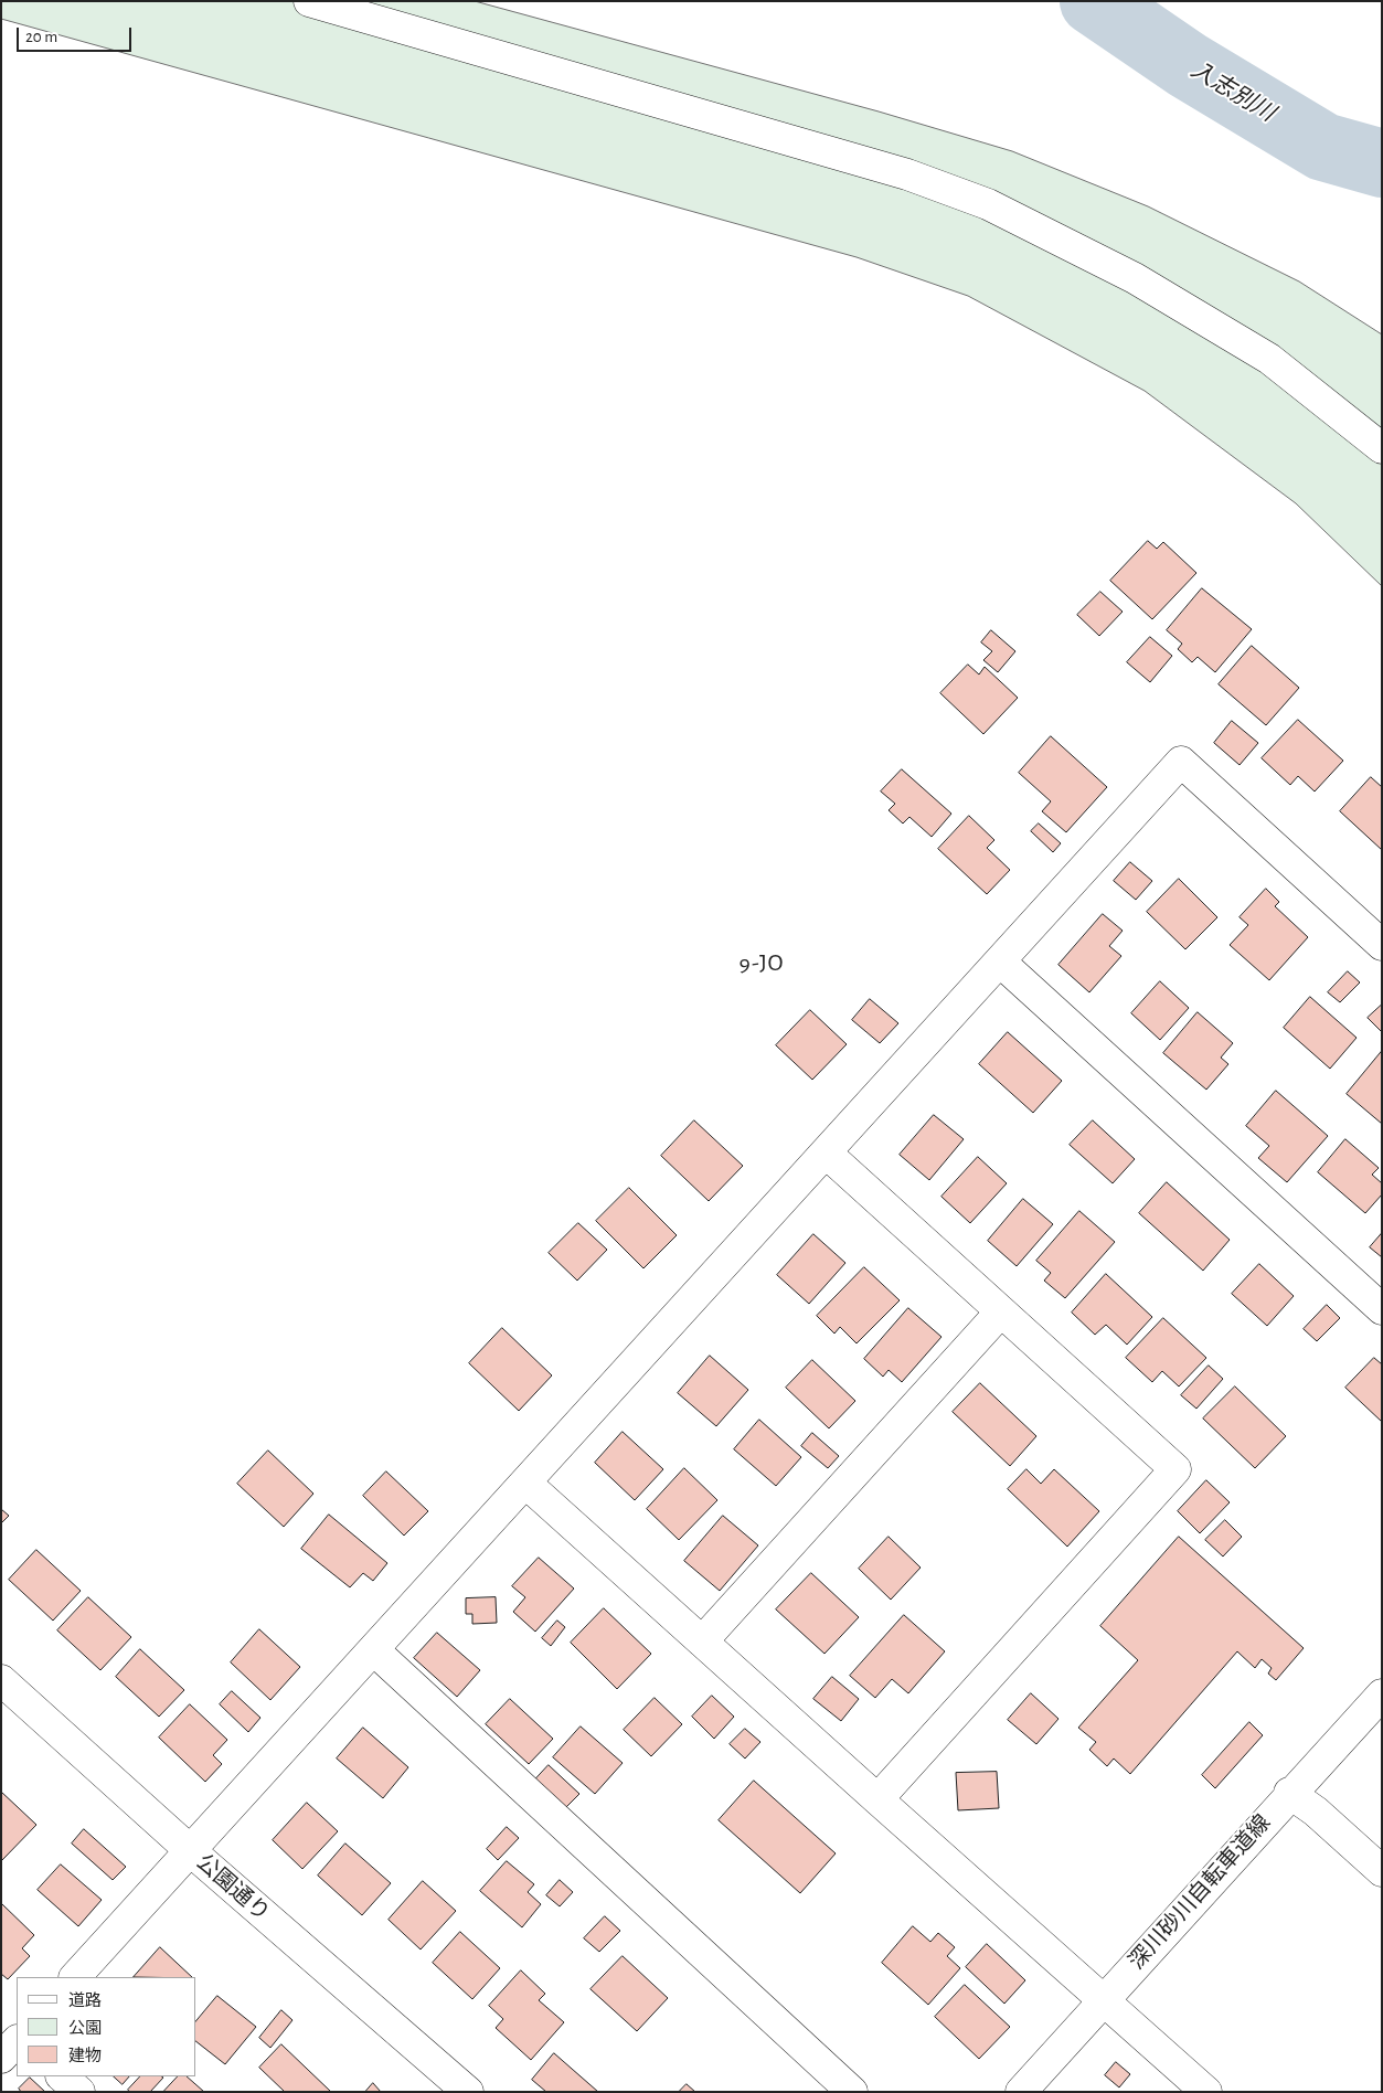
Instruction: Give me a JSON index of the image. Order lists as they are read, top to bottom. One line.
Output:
{"streets":{"street":["公園通り","深川砂川自転車道線"]},"districts":["9-JO"],"water":["入志別川"],"legend":["道路","公園","建物"],"scale_bar":"20 m"}
